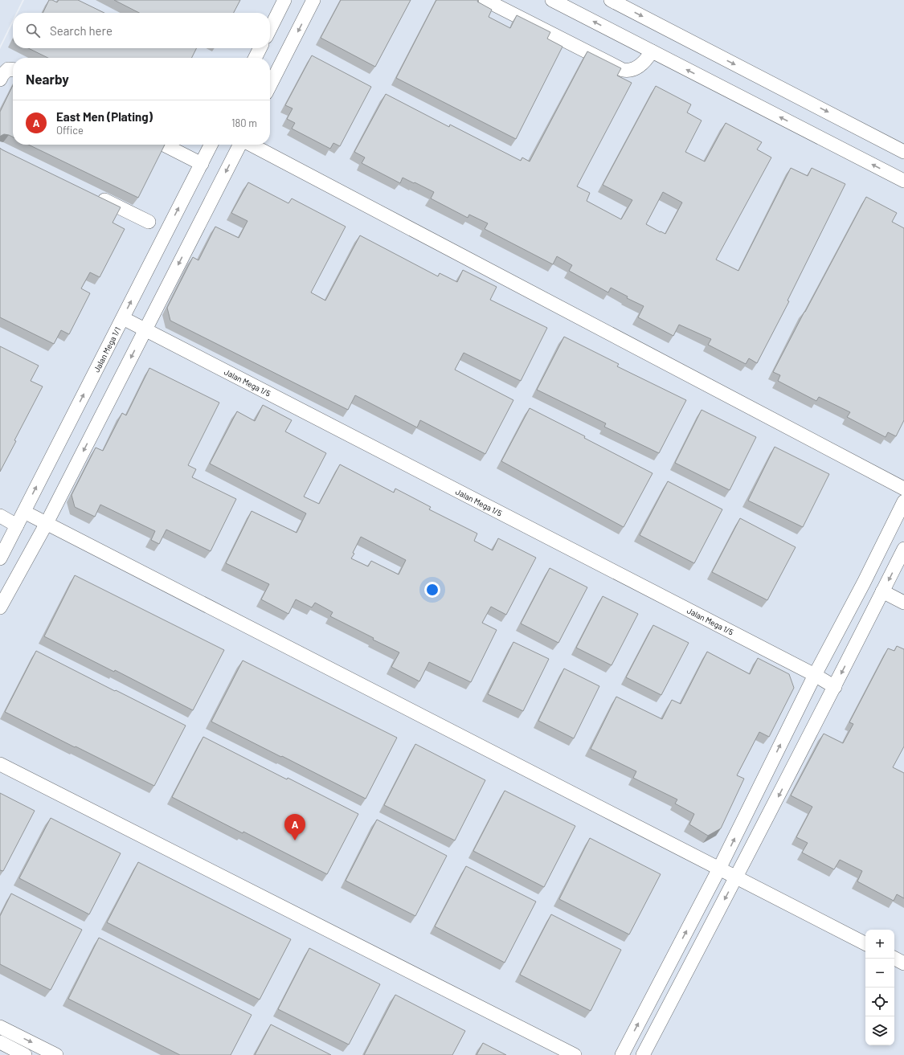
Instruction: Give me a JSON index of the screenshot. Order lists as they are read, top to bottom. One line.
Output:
{"streets":{"street":["Jalan Mega 1/1","Jalan Mega 1/5"]},"crossings":[["Jalan Mega 1/1","Jalan Mega 1/5"]],"page":{"search":"Search here","heading":"Nearby","list":[{"mark":"A","name":"East Men (Plating)","note":"Office","value":"180 m"}],"pins":"A","map_buttons":["+","−"]}}
